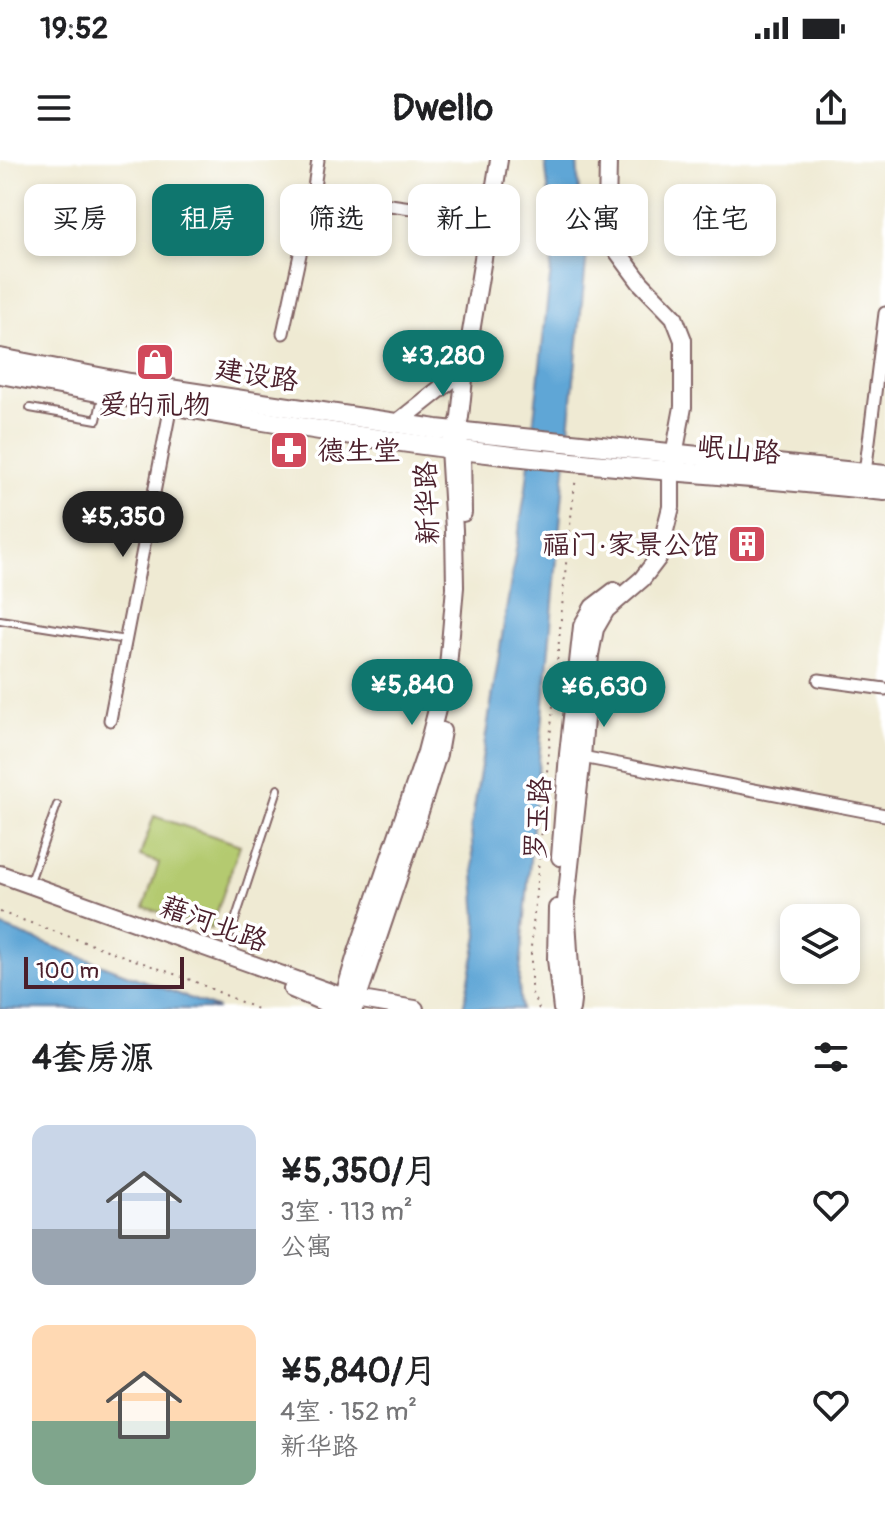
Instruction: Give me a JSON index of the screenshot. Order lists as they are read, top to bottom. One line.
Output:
{"streets":{"main road":["建设路","岷山路","新华路","罗玉路","藉河北路"]},"crossings":[["建设路","新华路"],["岷山路","罗玉路"],["新华路","藉河北路"]],"places":{"shop":["爱的礼物"],"pharmacy":["德生堂"],"building":["福门·家景公馆"]},"scale_bar":"100 m","page":{"status":"19:52","header":"Dwello","chip":["买房","租房","筛选","新上","公寓","住宅"],"price":["¥3,280","¥5,350","¥5,840","¥6,630"],"scale":"100 m","heading":"4套房源","list":[{"name":"¥5,350/月","note":"3室 · 113 m² · 公寓"},{"name":"¥5,840/月","note":"4室 · 152 m² · 新华路"}]}}
